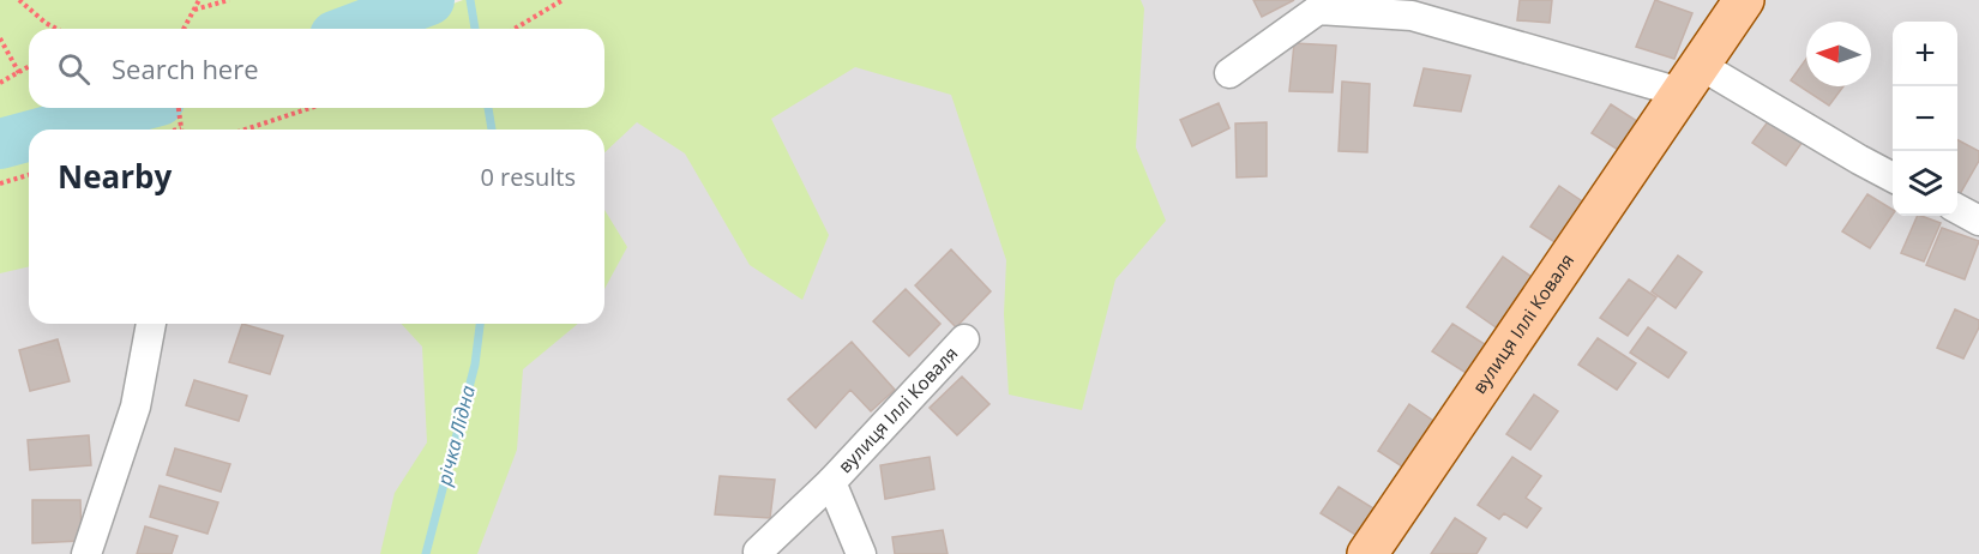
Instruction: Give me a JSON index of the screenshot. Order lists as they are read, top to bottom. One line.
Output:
{"streets":{"main road":["вулиця Іллі Коваля"]},"water":["річка Лідна"],"north":"left","page":{"map_buttons":["+","−"],"search":"Search here","heading":["Nearby","0 results"]}}
